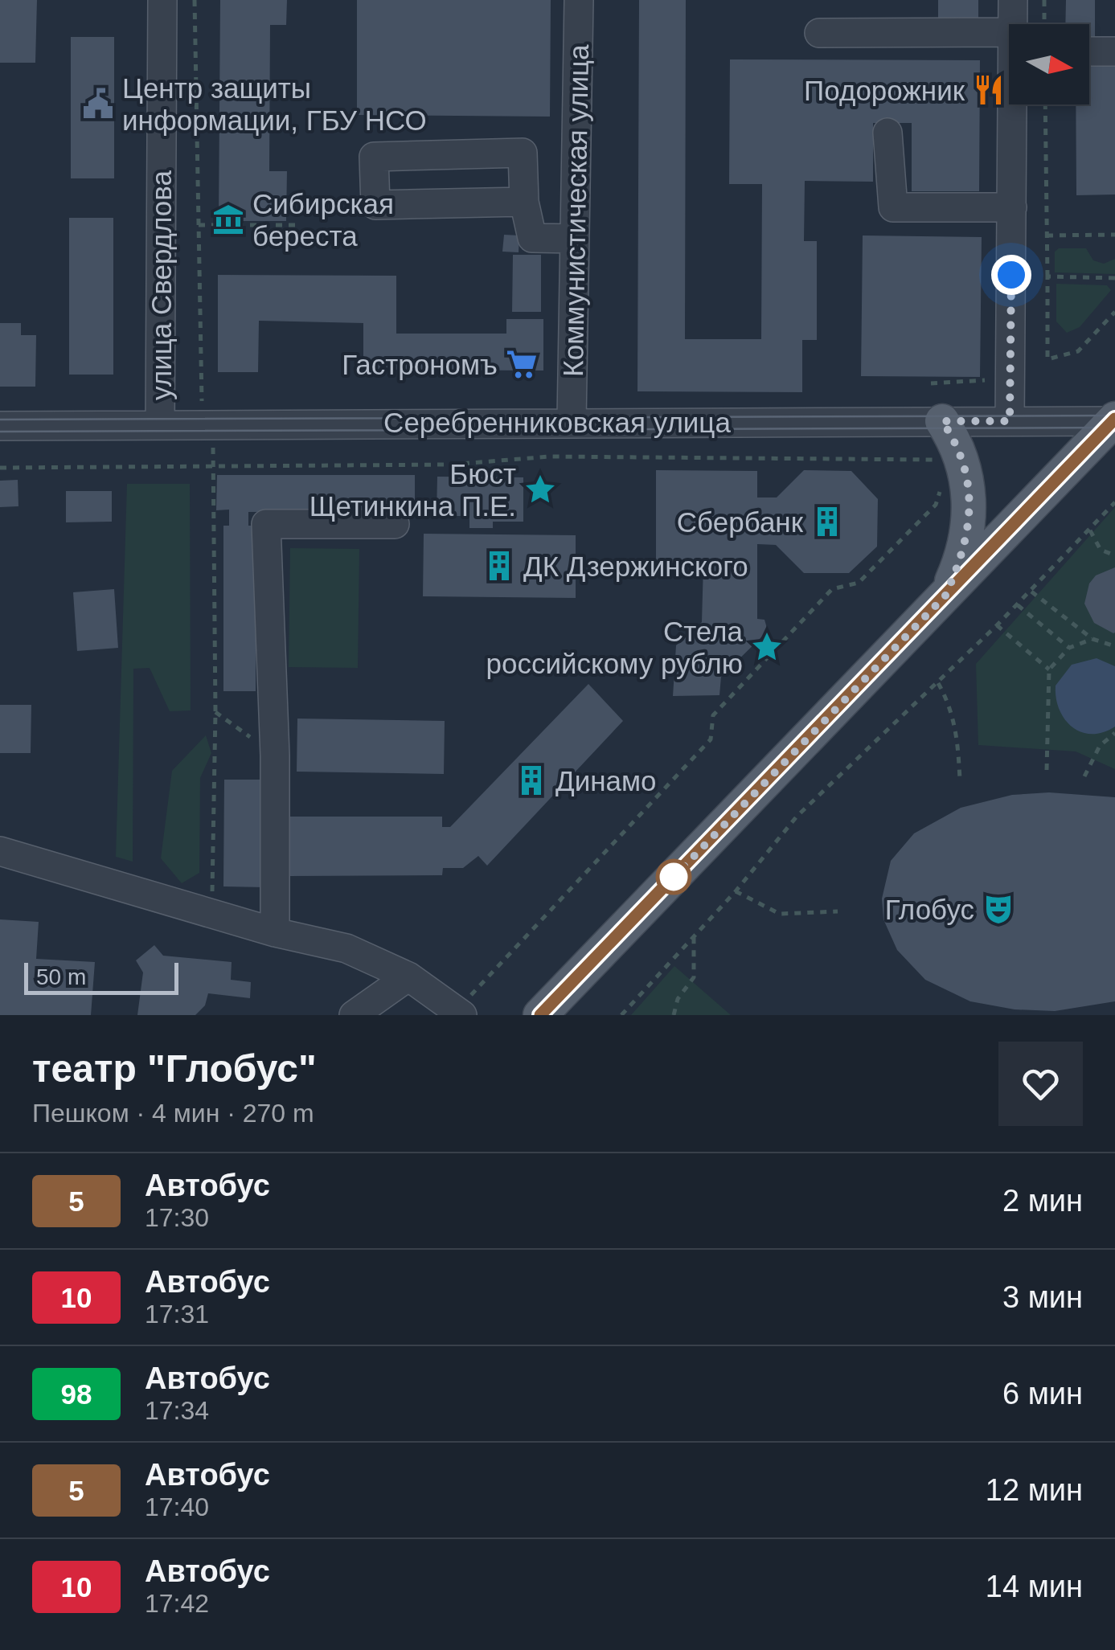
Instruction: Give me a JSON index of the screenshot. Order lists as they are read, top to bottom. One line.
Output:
{"streets":{"street":["Коммунистическая улица","улица Свердлова","Серебренниковская улица"]},"crossings":[["Коммунистическая улица","Серебренниковская улица"],["улица Свердлова","Серебренниковская улица"]],"places":{"restaurant":["Подорожник"],"public building":["Центр защиты информации, ГБУ НСО"],"museum":["Сибирская береста"],"supermarket":["Гастрономъ"],"place":["Бюст Щетинкина П.Е.","Стела российскому рублю"],"building":["Сбербанк","ДК Дзержинского","Динамо"],"theatre":["Глобус"]},"lines":["bus line 5"],"scale_bar":"50 m","north":"right","page":{"scale":"50 m","heading":["театр \"Глобус\"","Пешком · 4 мин · 270 m"],"list":[{"mark":"5","name":"Автобус","note":"17:30","value":"2 мин"},{"mark":"10","name":"Автобус","note":"17:31","value":"3 мин"},{"mark":"98","name":"Автобус","note":"17:34","value":"6 мин"},{"mark":"5","name":"Автобус","note":"17:40","value":"12 мин"},{"mark":"10","name":"Автобус","note":"17:42","value":"14 мин"}]}}
